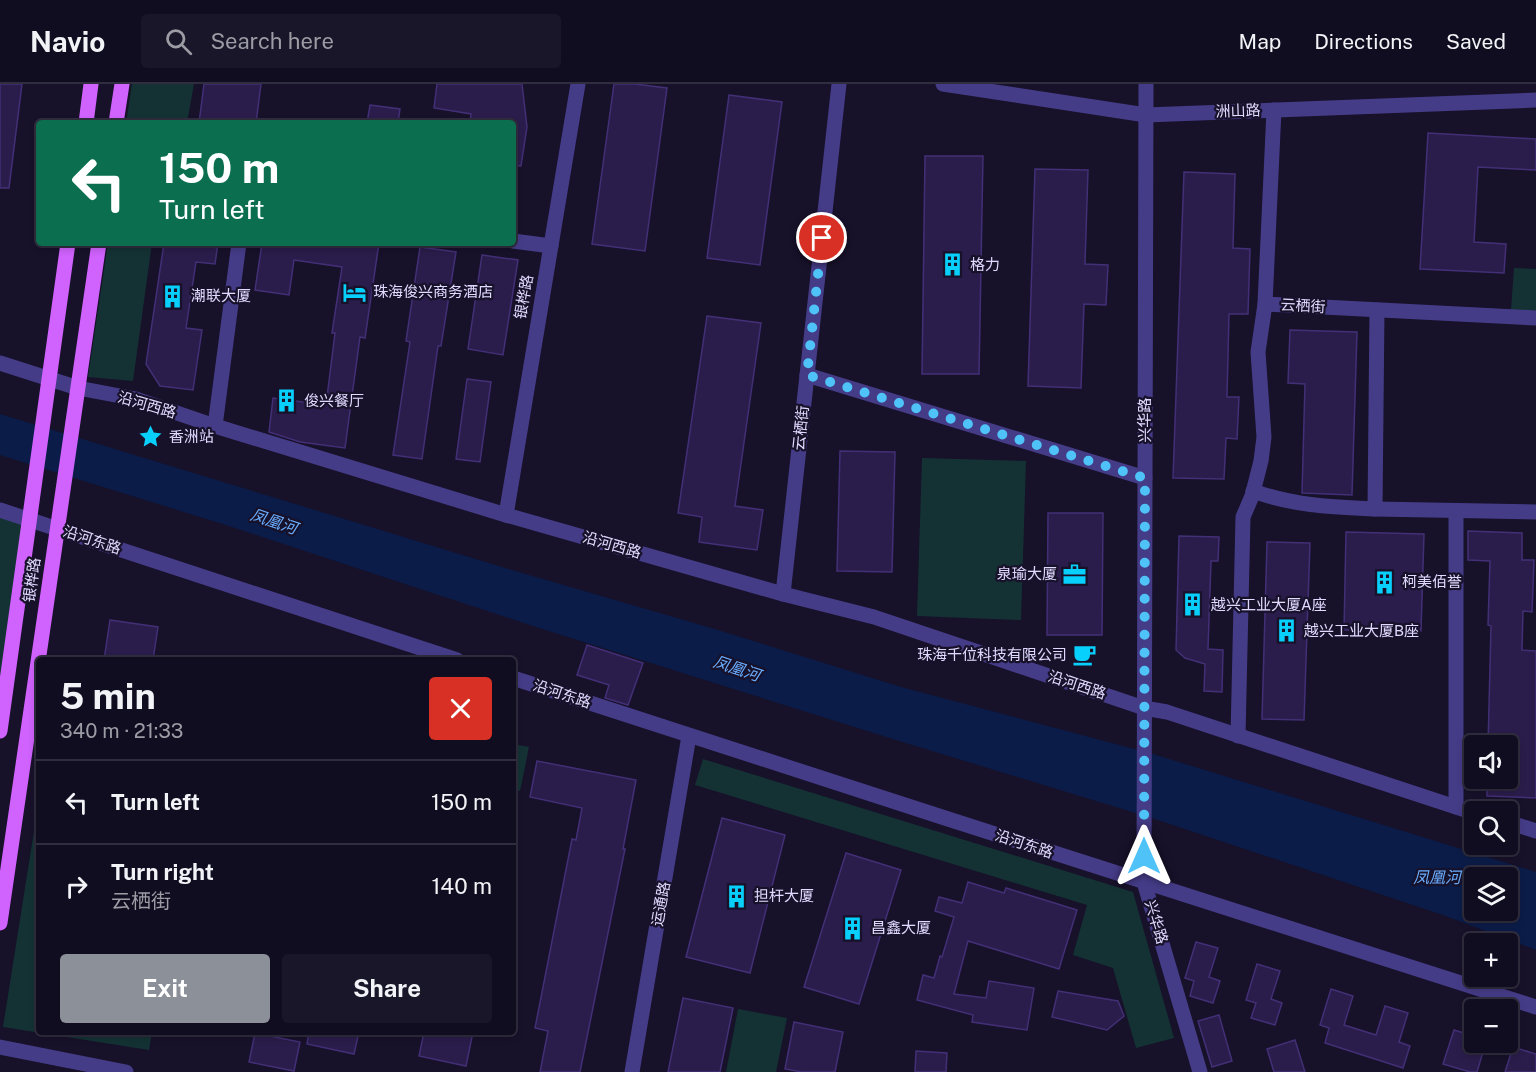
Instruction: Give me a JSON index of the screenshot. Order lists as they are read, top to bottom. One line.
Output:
{"streets":{"main road":["银桦路"],"street":["洲山路","云栖街","沿河西路","兴华路","沿河东路","运通路"]},"crossings":[["洲山路","云栖街"],["洲山路","兴华路"],["银桦路","沿河西路"],["银桦路","沿河东路"],["云栖街","沿河西路"],["沿河西路","兴华路"],["兴华路","沿河东路"],["沿河东路","运通路"]],"water":["凤凰河"],"places":{"building":["格力","潮联大厦","俊兴餐厅","柯美佰誉","越兴工业大厦A座","越兴工业大厦B座","担杆大厦","昌鑫大厦"],"hotel":["珠海俊兴商务酒店"],"place":["香洲站"],"office":["泉瑜大厦"],"cafe":["珠海千位科技有限公司"]},"page":{"header":"Navio","search":"Search here","nav":["Map","Directions","Saved"],"turn":["150 m","Turn left"],"heading":["5 min","340 m · 21:33"],"map_buttons":["+","−"],"list":[{"name":"Turn left","value":"150 m"},{"name":"Turn right","note":"云栖街","value":"140 m"}],"buttons":["Exit","Share"]}}
